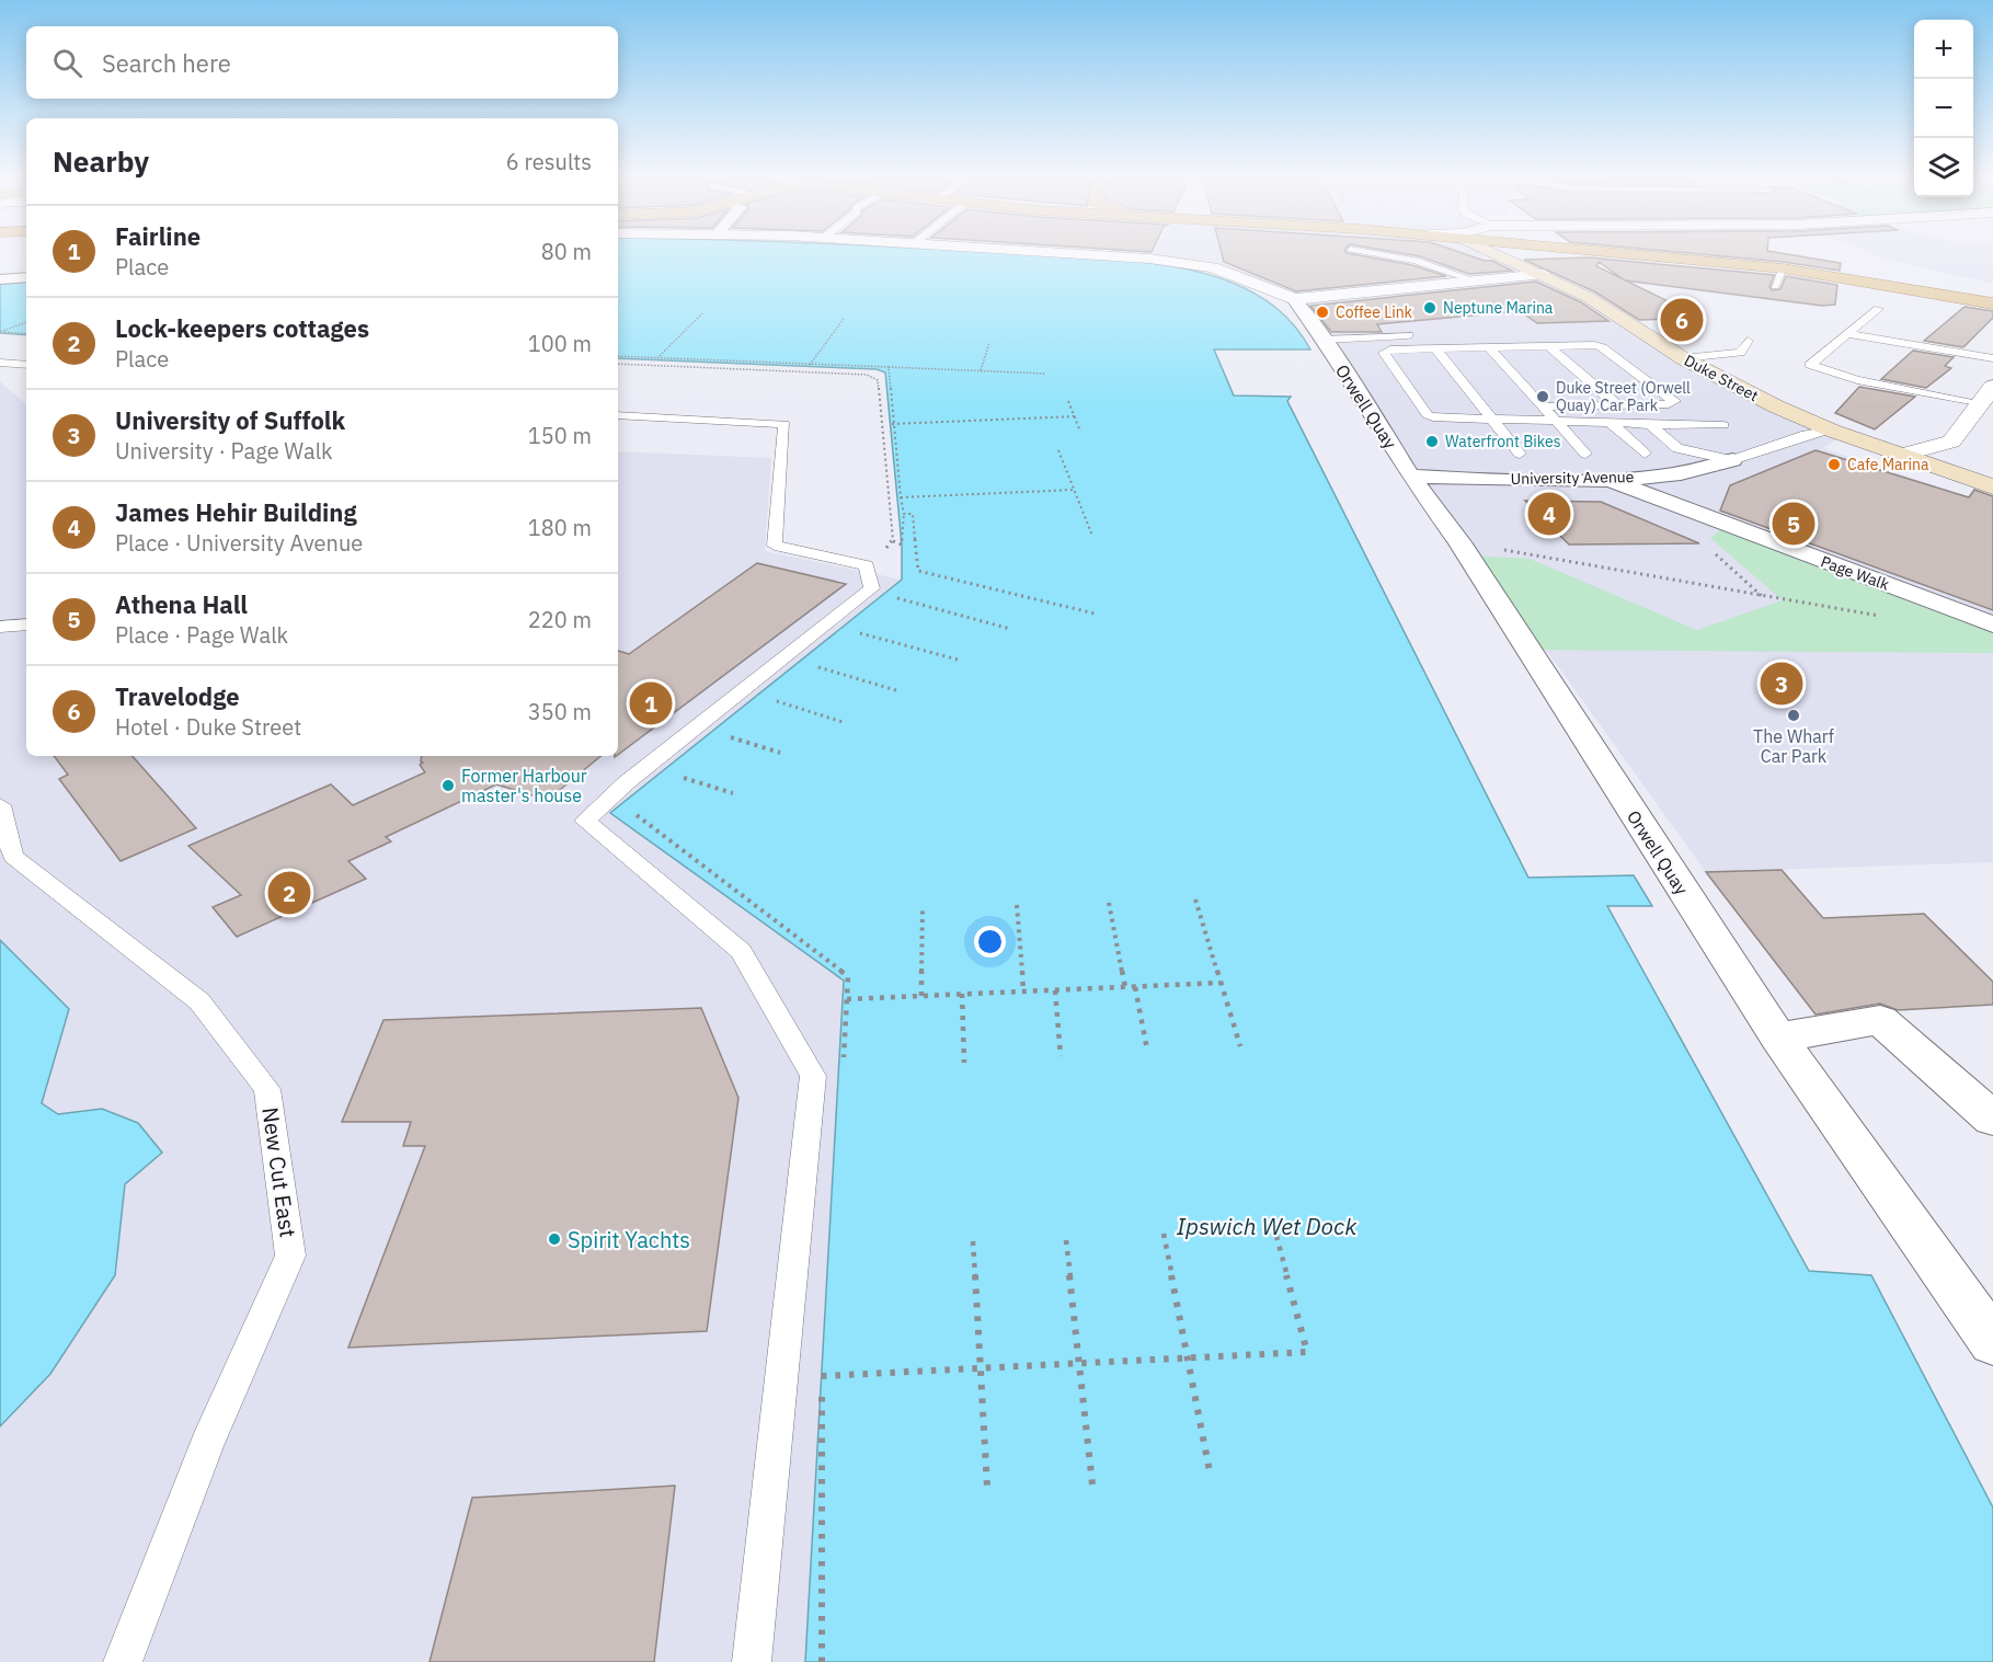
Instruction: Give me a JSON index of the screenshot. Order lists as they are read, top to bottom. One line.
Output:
{"streets":{"main road":["Duke Street"],"street":["Orwell Quay","University Avenue","Page Walk"],"lane":["New Cut East"]},"crossings":[["Duke Street","University Avenue"],["Orwell Quay","University Avenue"],["University Avenue","Page Walk"]],"water":["Ipswich Wet Dock"],"places":["Neptune Marina","Coffee Link","Duke Street (Orwell Quay) Car Park","Waterfront Bikes","Cafe Marina","The Wharf Car Park","Former Harbour master's house","Spirit Yachts"],"page":{"map_buttons":["+","−"],"search":"Search here","heading":["Nearby","6 results"],"list":[{"mark":"1","name":"Fairline","note":"Place","value":"80 m"},{"mark":"2","name":"Lock-keepers cottages","note":"Place","value":"100 m"},{"mark":"3","name":"University of Suffolk","note":"University · Page Walk","value":"150 m"},{"mark":"4","name":"James Hehir Building","note":"Place · University Avenue","value":"180 m"},{"mark":"5","name":"Athena Hall","note":"Place · Page Walk","value":"220 m"},{"mark":"6","name":"Travelodge","note":"Hotel · Duke Street","value":"350 m"}],"pins":["6","4","5","3","1","2"]}}
